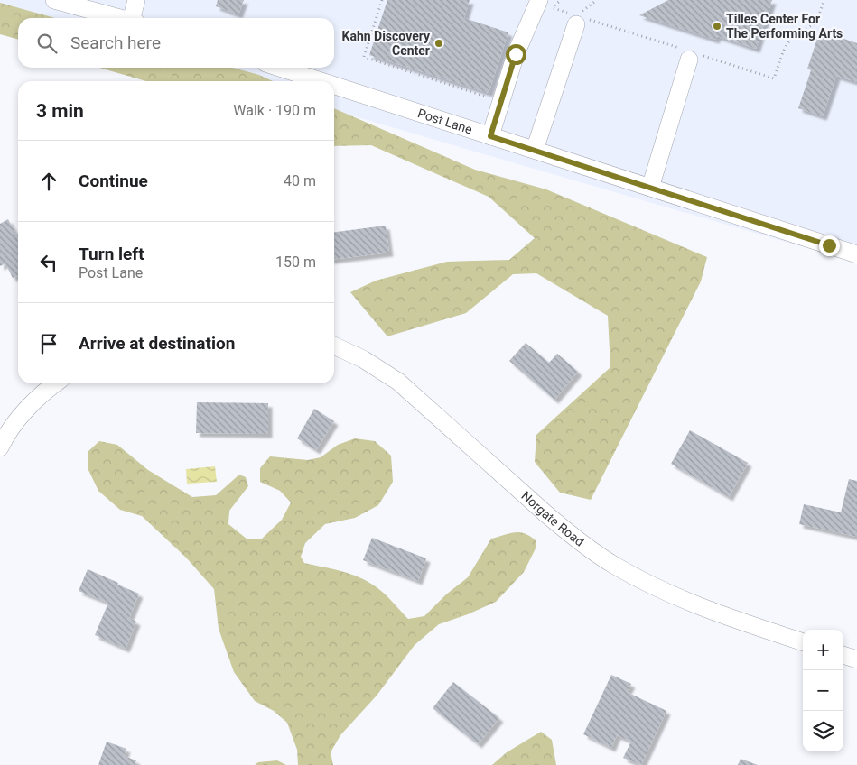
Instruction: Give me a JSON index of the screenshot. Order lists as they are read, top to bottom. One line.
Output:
{"streets":{"street":["Post Lane","Norgate Road"]},"places":["Tilles Center For The Performing Arts","Kahn Discovery Center"],"page":{"search":"Search here","heading":["3 min","Walk · 190 m"],"list":[["Continue","40 m"],["Turn left","Post Lane","150 m"],"Arrive at destination"],"map_buttons":["+","−"]}}
